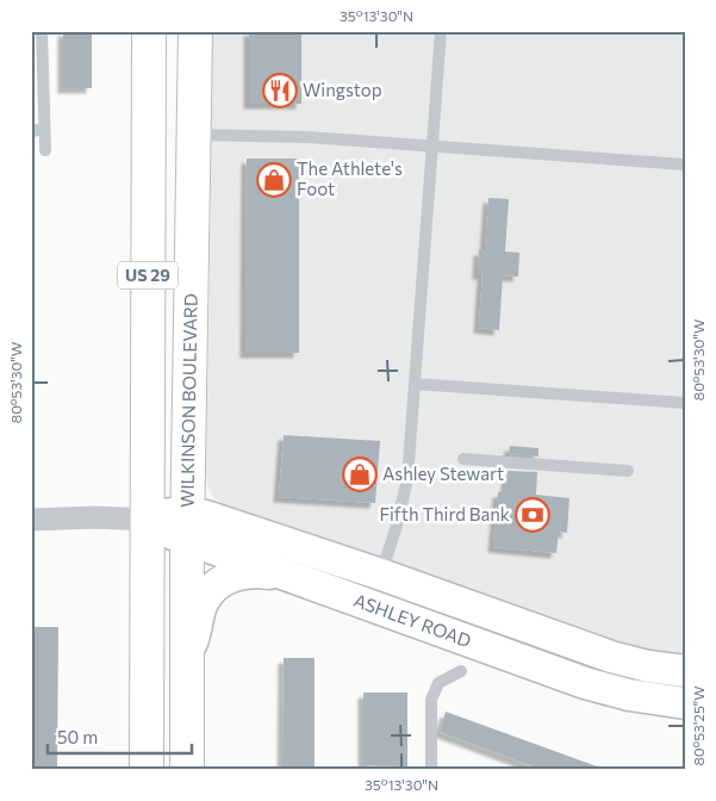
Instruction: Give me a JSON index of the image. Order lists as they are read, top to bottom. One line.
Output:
{"streets":{"main road":["US 29","WILKINSON BOULEVARD"],"street":["ASHLEY ROAD"]},"crossings":[["US 29","ASHLEY ROAD"],["WILKINSON BOULEVARD","ASHLEY ROAD"]],"places":{"restaurant":["Wingstop"],"shop":["The Athlete's Foot","Ashley Stewart"],"bank":["Fifth Third Bank"]},"scale_bar":"50 m","coordinates":["35°13'30\"N","80°53'30\"W","80°53'25\"W"]}
